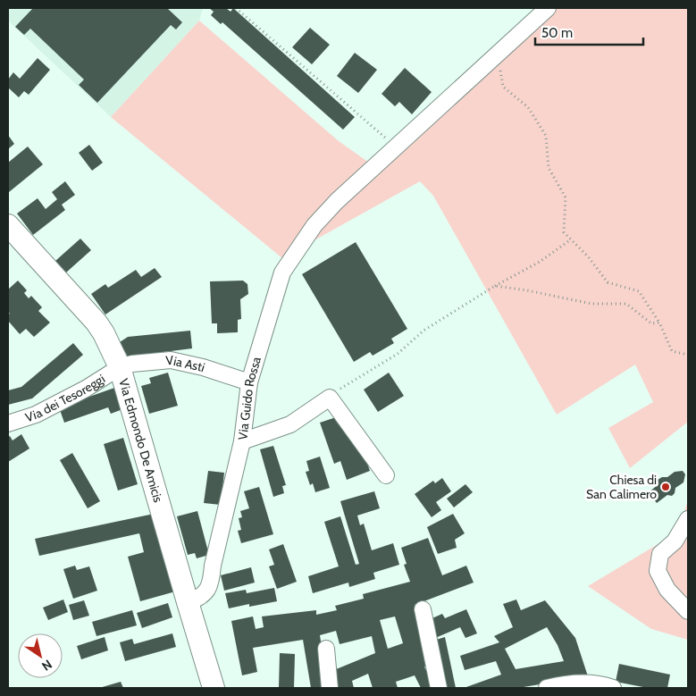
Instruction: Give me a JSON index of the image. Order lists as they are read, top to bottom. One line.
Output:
{"streets":{"street":["Via Asti","Via dei Tesoreggi","Via Guido Rossa","Via Edmondo De Amicis"]},"crossings":[["Via Asti","Via dei Tesoreggi"],["Via Asti","Via Guido Rossa"],["Via Asti","Via Edmondo De Amicis"],["Via dei Tesoreggi","Via Edmondo De Amicis"],["Via Guido Rossa","Via Edmondo De Amicis"]],"places":["Chiesa di San Calimero"],"scale_bar":"50 m","north":"bottom right"}
